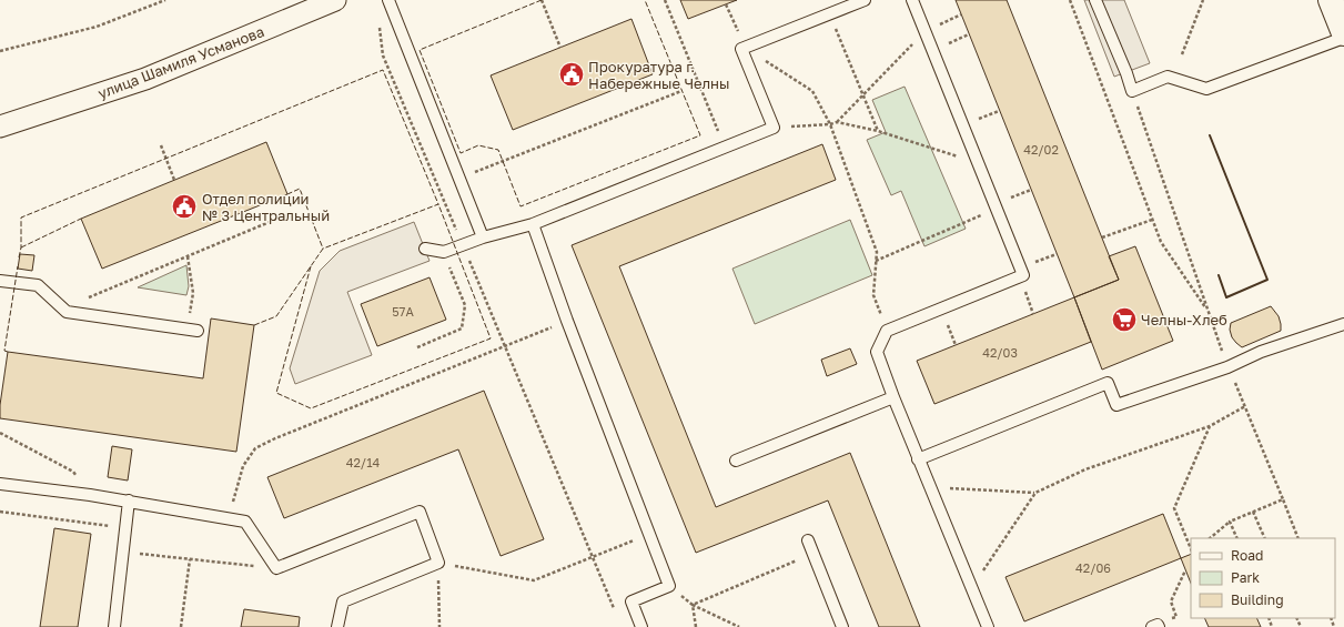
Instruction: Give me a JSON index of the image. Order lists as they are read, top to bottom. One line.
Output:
{"streets":{"street":["улица Шамиля Усманова"]},"places":{"public building":["Прокуратура г. Набережные Челны","Отдел полиции № 3 Центральный"],"supermarket":["Челны-Хлеб"]},"house_numbers":["42/02","57А","42/03","42/14","42/06"],"legend":["Road","Park","Building"]}
